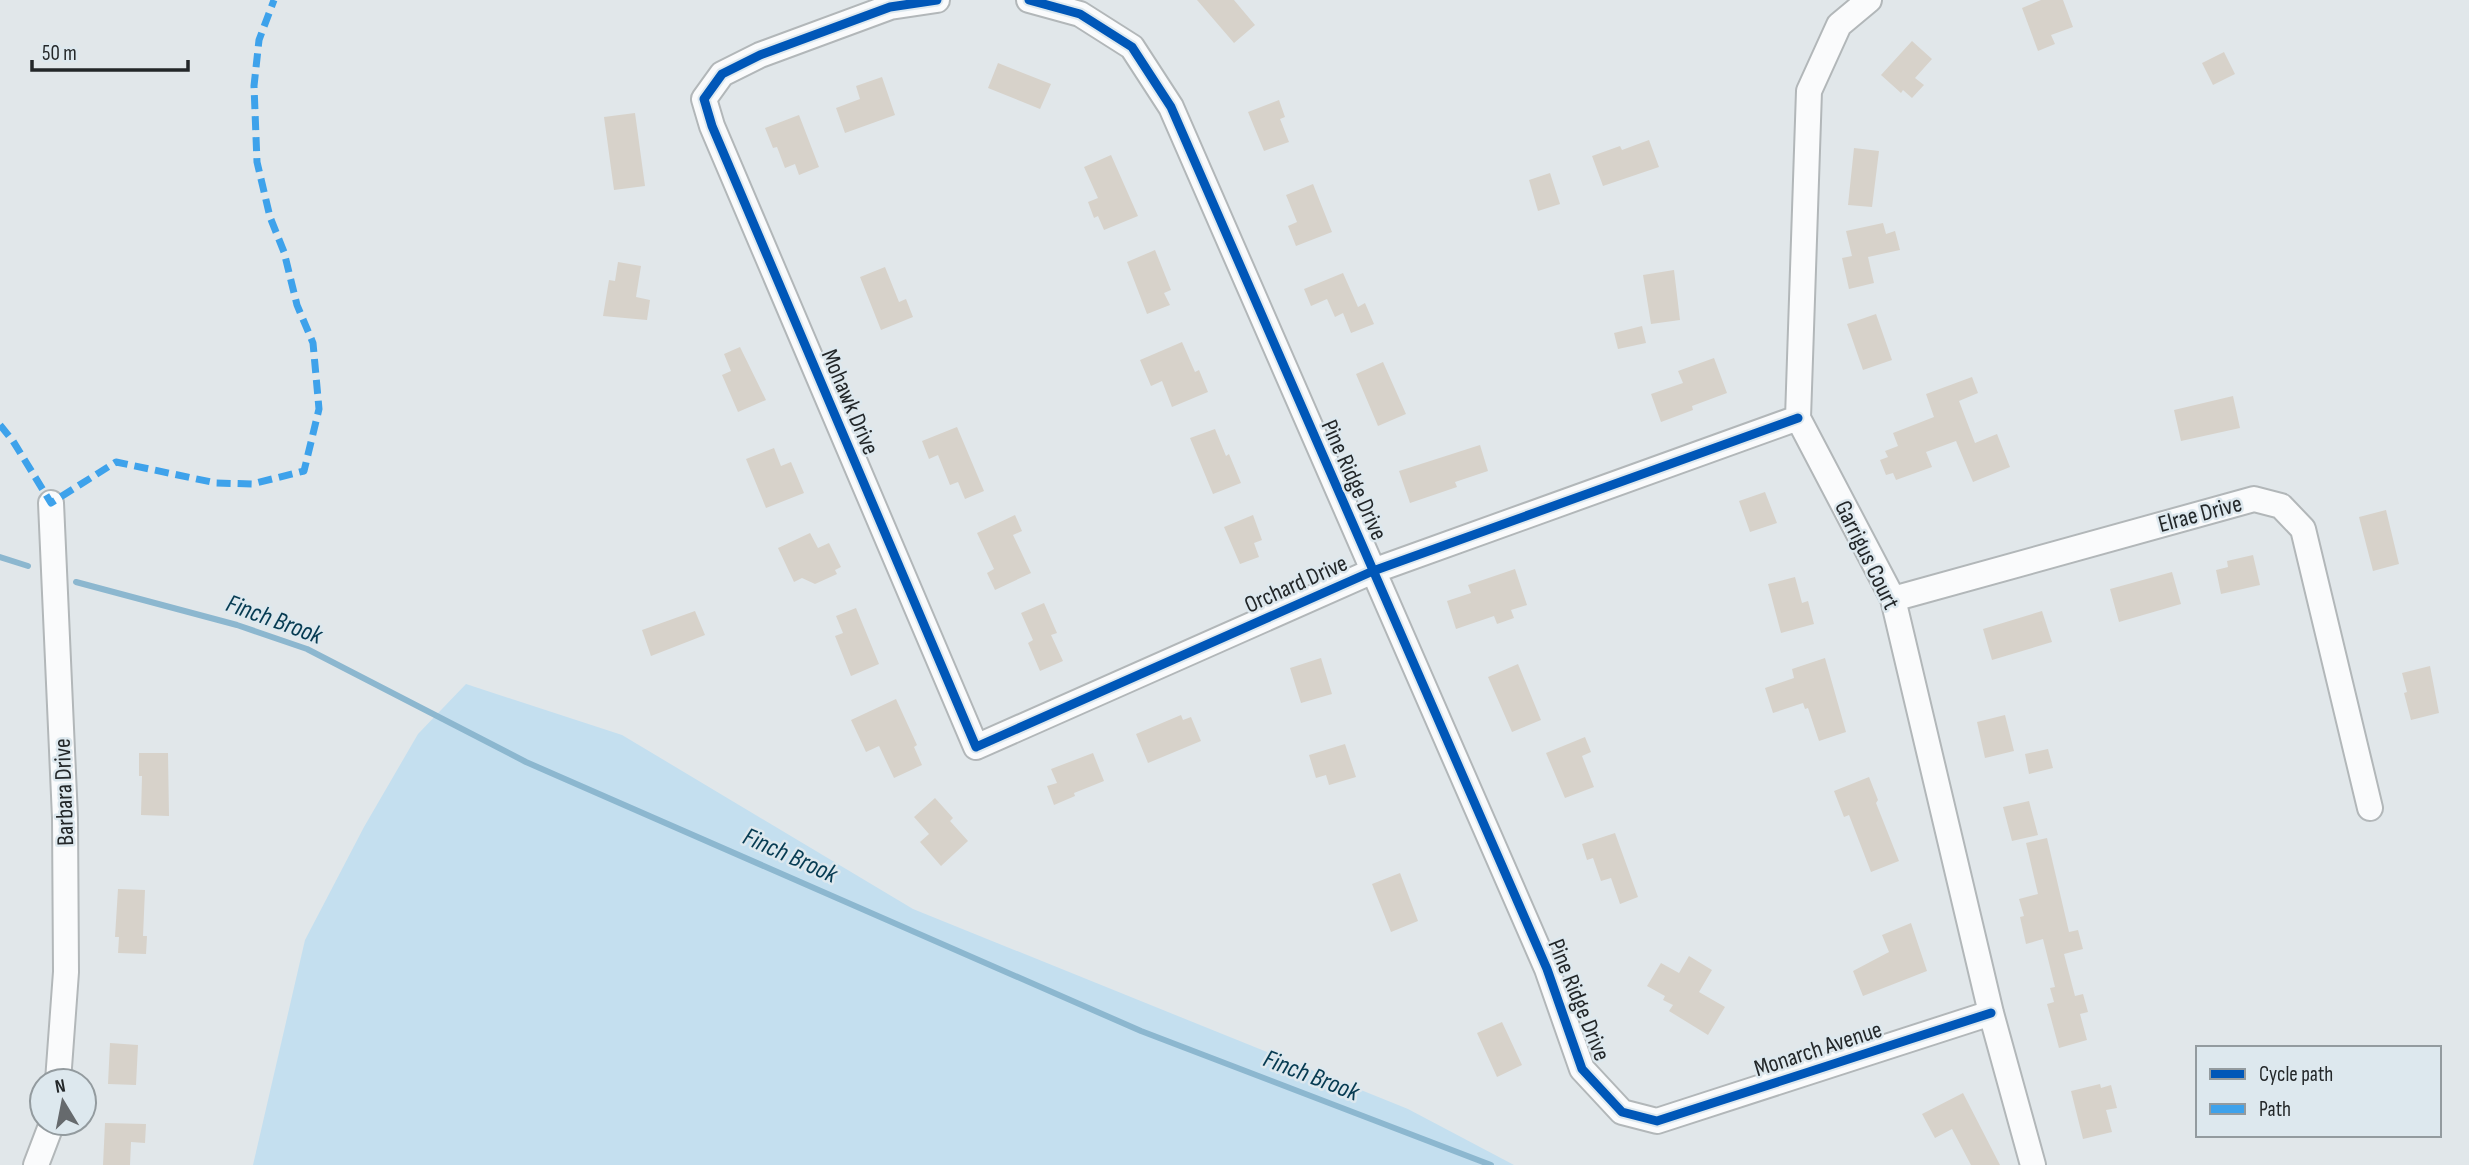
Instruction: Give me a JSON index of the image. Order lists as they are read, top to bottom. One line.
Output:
{"streets":{"street":["Mohawk Drive","Pine Ridge Drive","Elrae Drive","Garrigus Court","Orchard Drive","Barbara Drive","Monarch Avenue"]},"crossings":[["Mohawk Drive","Orchard Drive"],["Pine Ridge Drive","Orchard Drive"],["Pine Ridge Drive","Monarch Avenue"],["Elrae Drive","Garrigus Court"],["Garrigus Court","Orchard Drive"],["Garrigus Court","Monarch Avenue"]],"water":["Finch Brook"],"legend":["Cycle path","Path"],"scale_bar":"50 m","north":"top"}
